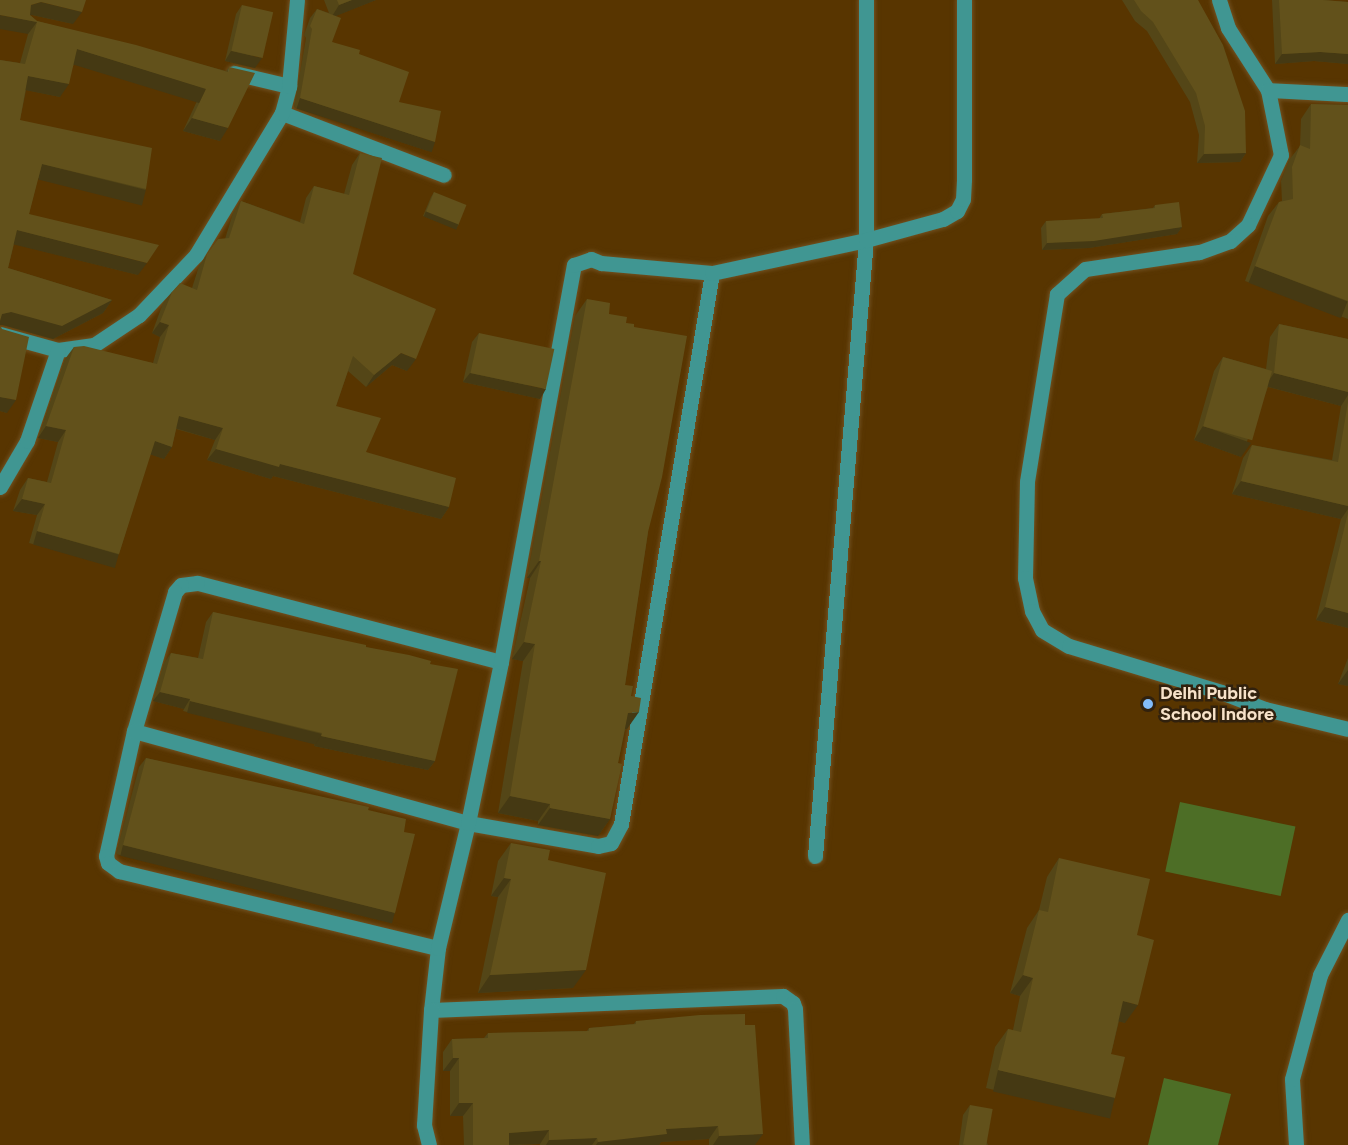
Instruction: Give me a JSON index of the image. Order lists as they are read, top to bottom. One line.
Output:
{"places":["Delhi Public School Indore"]}
